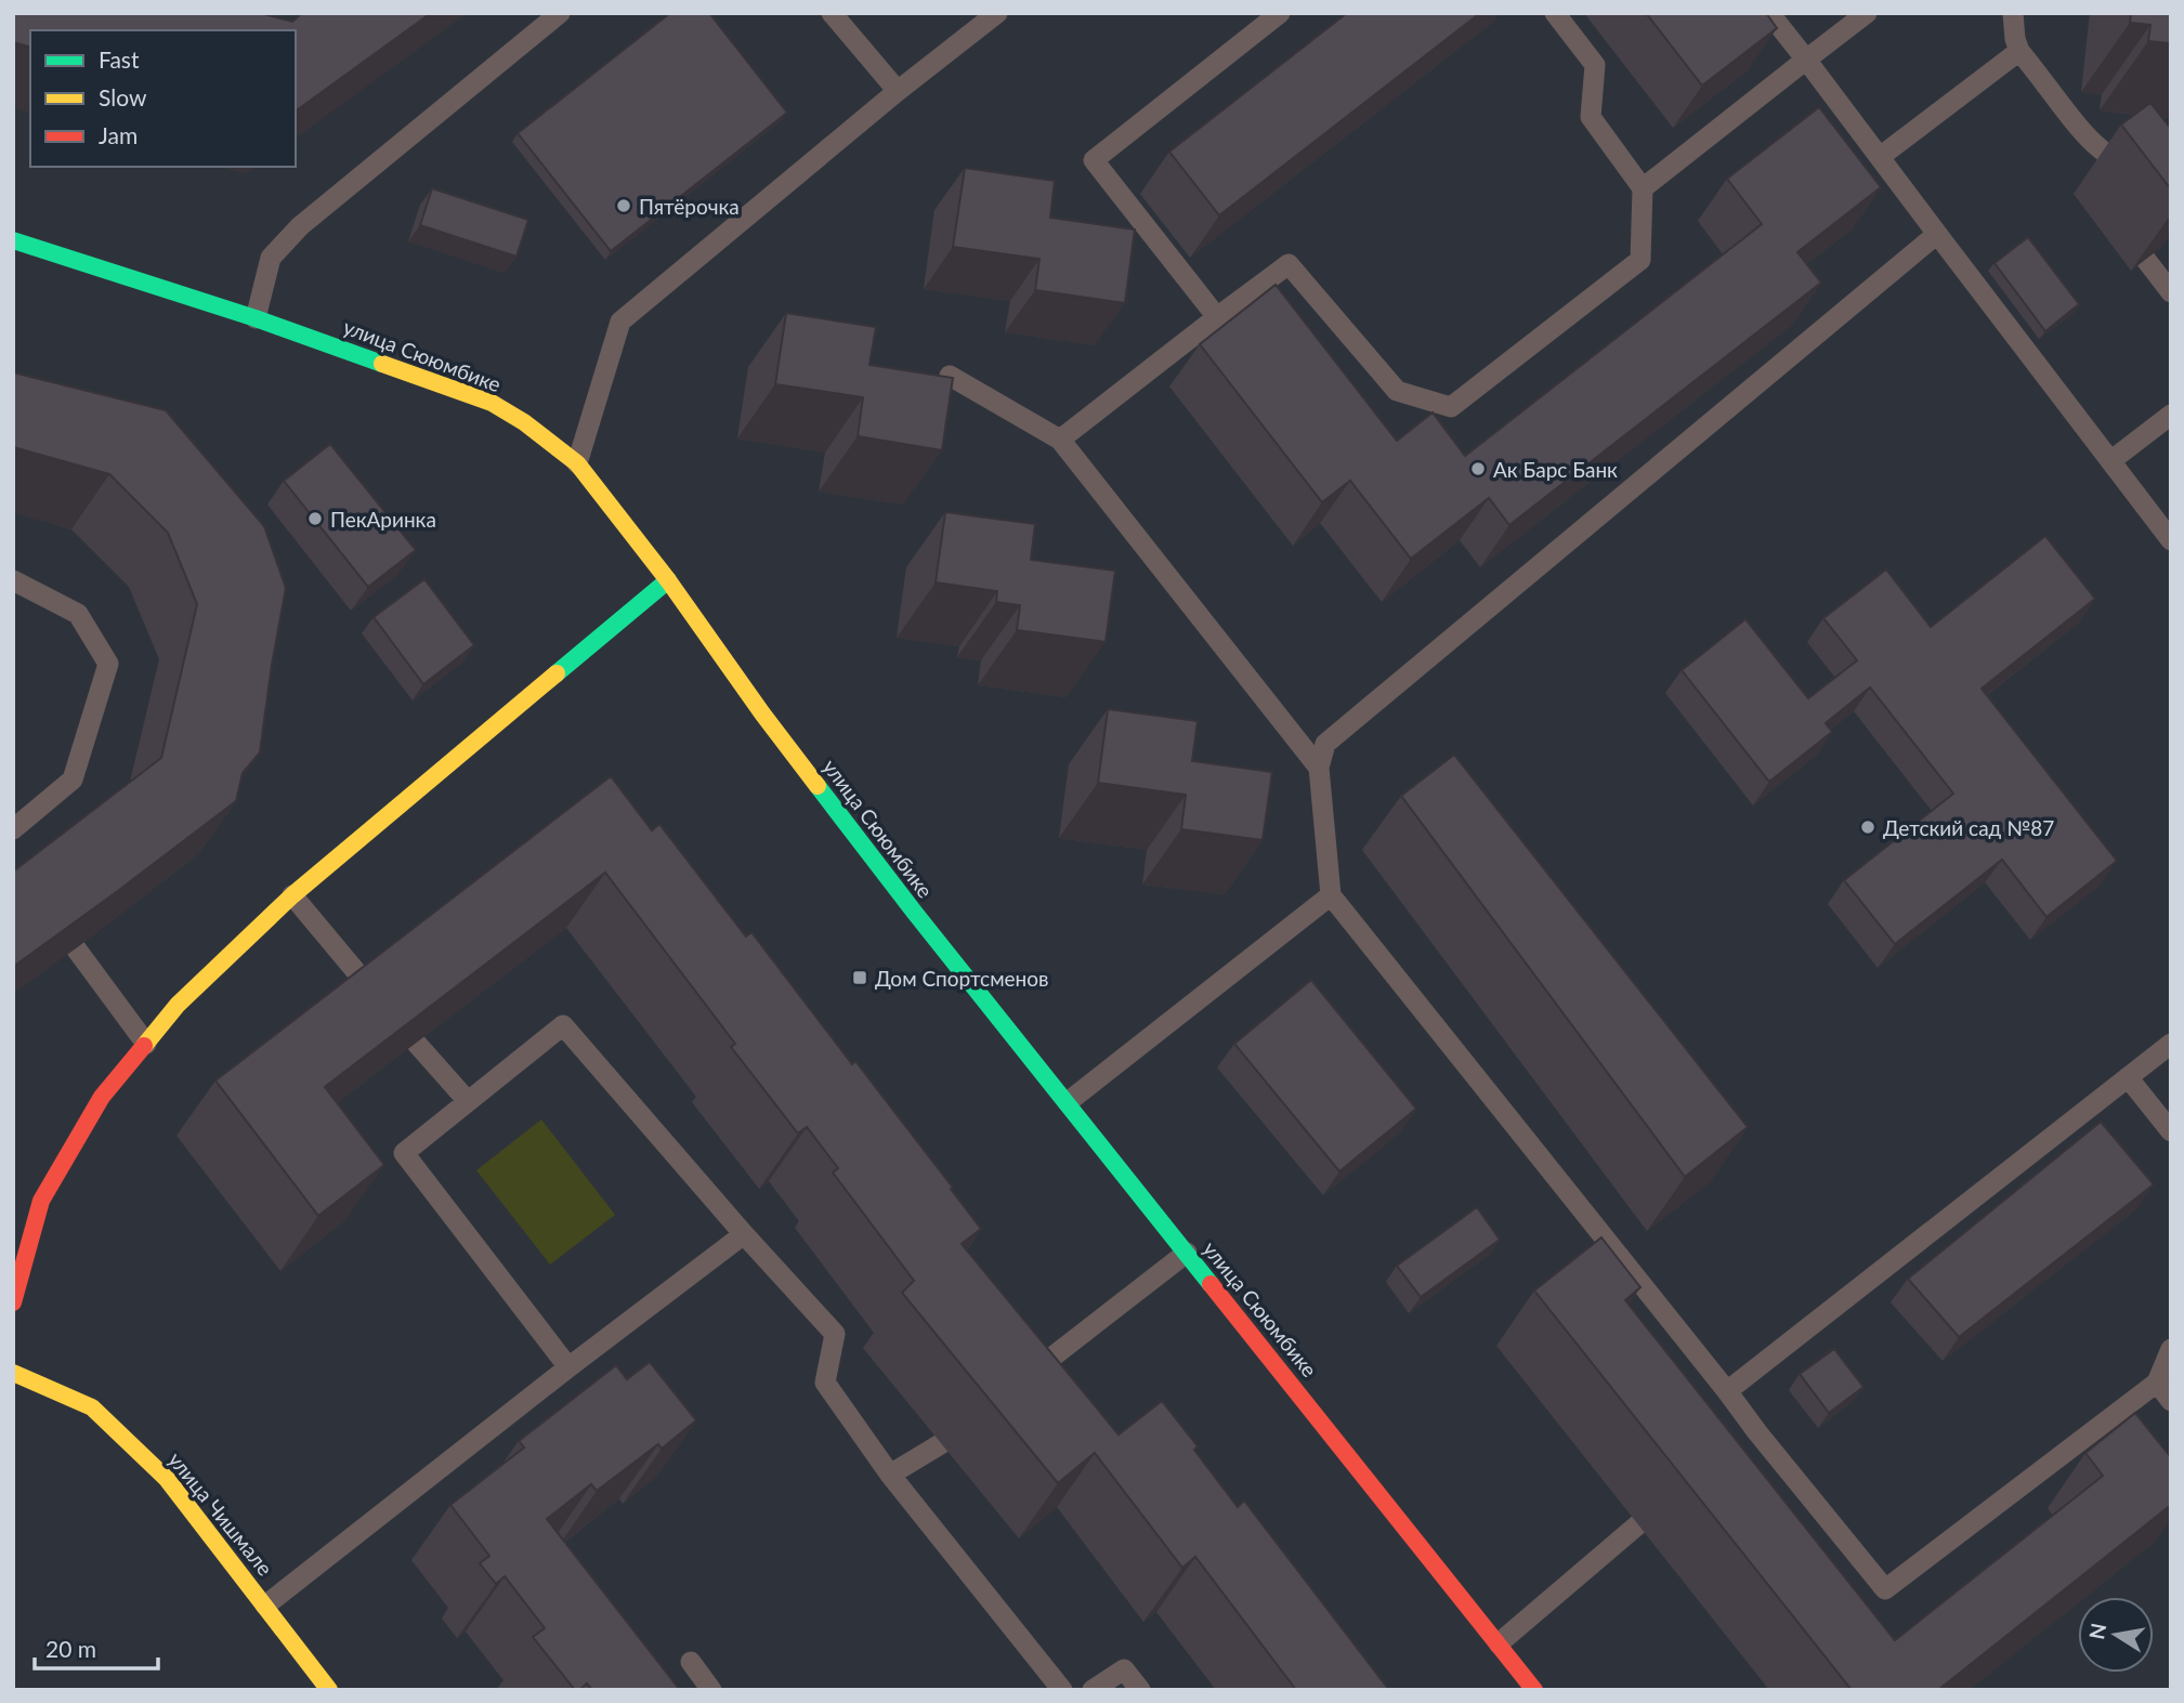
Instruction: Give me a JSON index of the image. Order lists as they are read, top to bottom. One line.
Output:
{"streets":{"street":["улица Сююмбике","улица Чишмале"]},"places":{"other":["Пятёрочка","Ак Барс Банк","ПекАринка","Детский сад №87"],"transit":["Дом Спортсменов"]},"legend":["Fast","Slow","Jam"],"scale_bar":"20 m","north":"left"}
